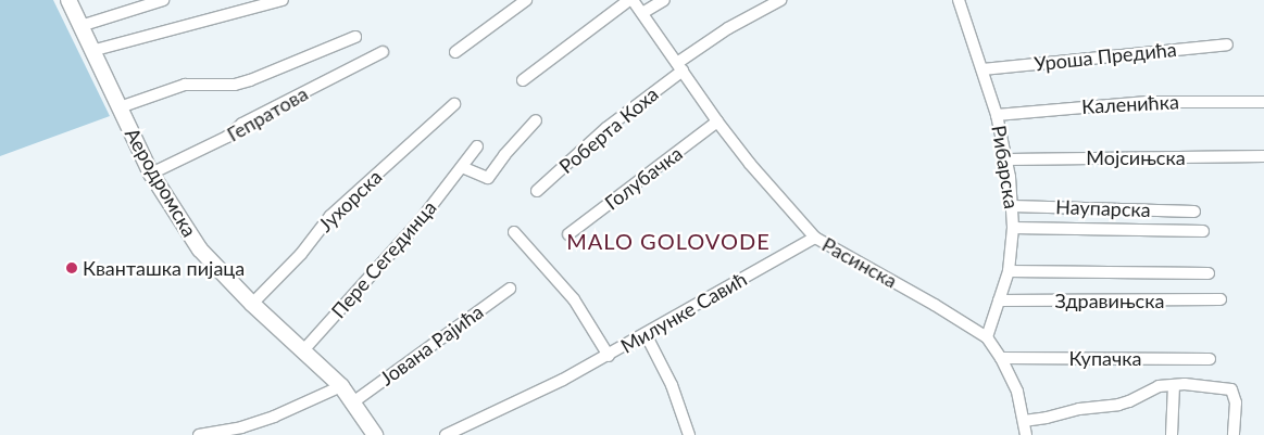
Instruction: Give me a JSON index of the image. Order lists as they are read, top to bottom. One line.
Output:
{"streets":{"street":["Уроша Предића","Каленићка","Гепратова","Роберта Коха","Мојсињска","Рибарска","Голубачка","Аеродромска","Јухорска","Наупарска","Пере Сегединца","Расинска","Здравињска","Милунке Савић","Јована Рајића","Купачка"]},"crossings":[["Уроша Предића","Рибарска"],["Каленићка","Рибарска"],["Гепратова","Аеродромска"],["Роберта Коха","Расинска"],["Мојсињска","Рибарска"],["Рибарска","Наупарска"],["Рибарска","Расинска"],["Рибарска","Здравињска"],["Голубачка","Расинска"],["Аеродромска","Јухорска"],["Аеродромска","Пере Сегединца"],["Аеродромска","Јована Рајића"],["Расинска","Милунке Савић"],["Расинска","Купачка"]],"districts":["MALO GOLOVODE"],"places":["Кванташка пијаца"]}
